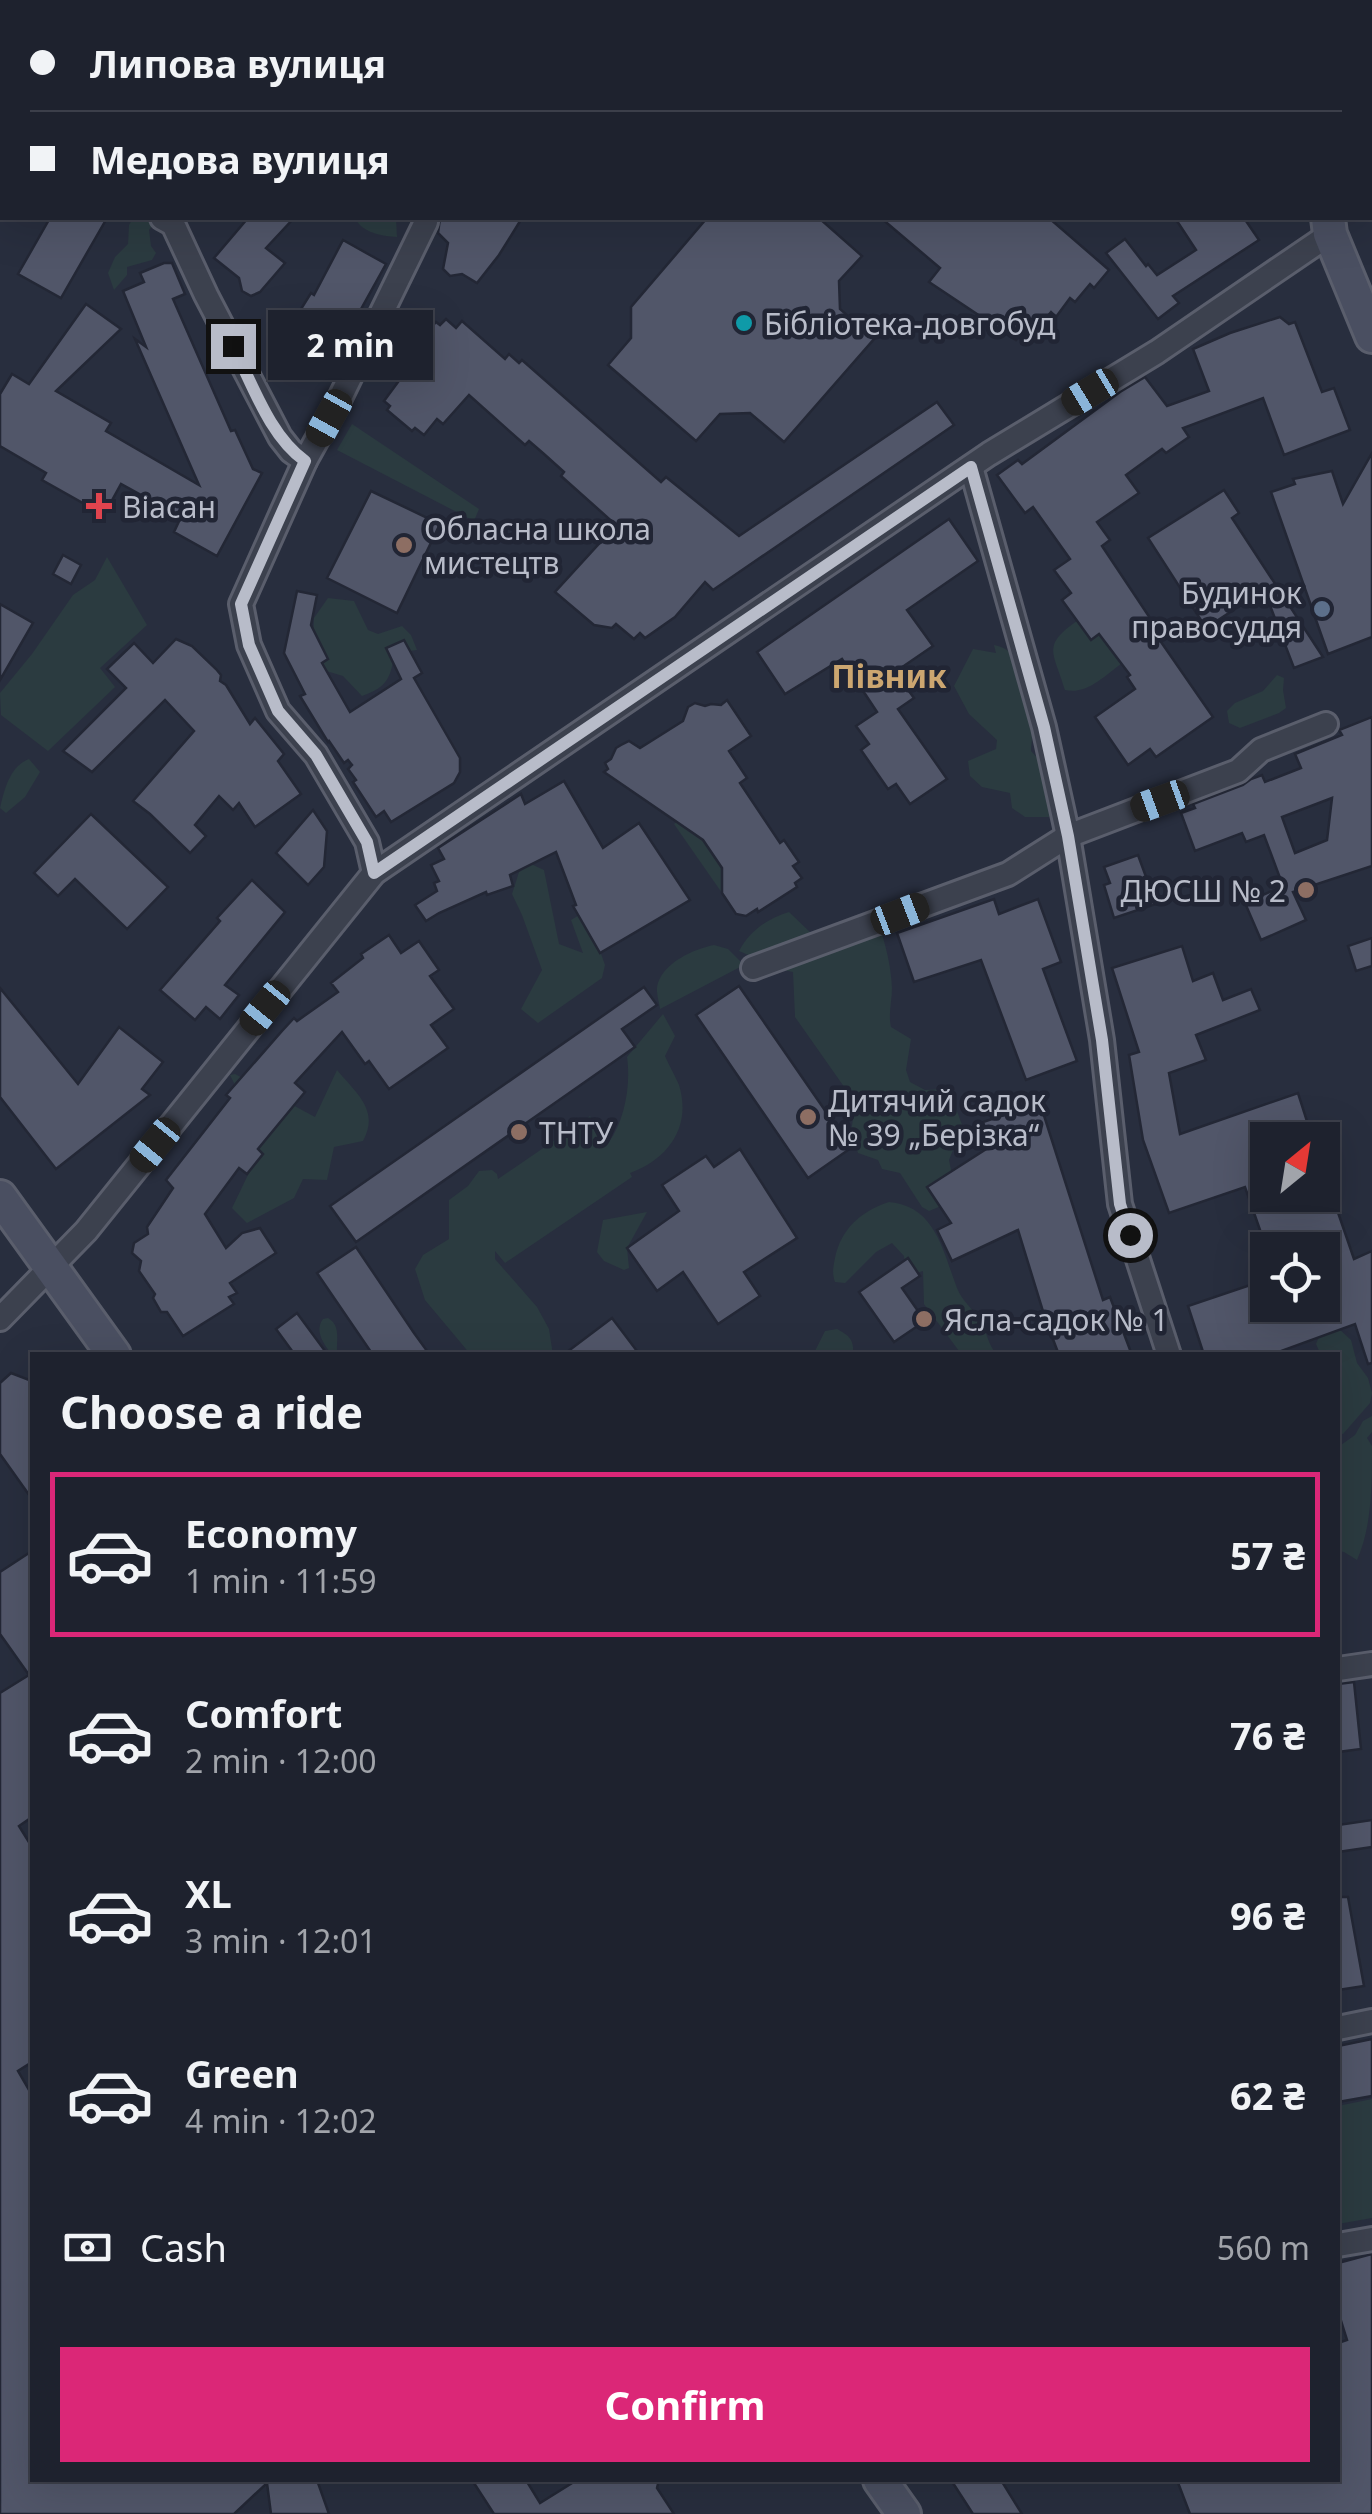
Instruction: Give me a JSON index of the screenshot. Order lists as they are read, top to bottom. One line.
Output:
{"districts":["Півник"],"places":{"other":["Бібліотека-довгобуд","Обласна школа мистецтв","Будинок правосуддя","ДЮСШ № 2","Дитячий садок № 39 „Берізка“","ТНТУ","Ясла-садок № 1"],"health":["Віасан"]},"north":"top right","page":{"banner":["Липова вулиця","Медова вулиця"],"bubble":"2 min","heading":"Choose a ride","list":[{"name":"Economy","note":"1 min · 11:59","value":"57 ₴"},{"name":"Comfort","note":"2 min · 12:00","value":"76 ₴"},{"name":"XL","note":"3 min · 12:01","value":"96 ₴"},{"name":"Green","note":"4 min · 12:02","value":"62 ₴"}],"pay":["Cash","560 m"],"buttons":"Confirm"}}
